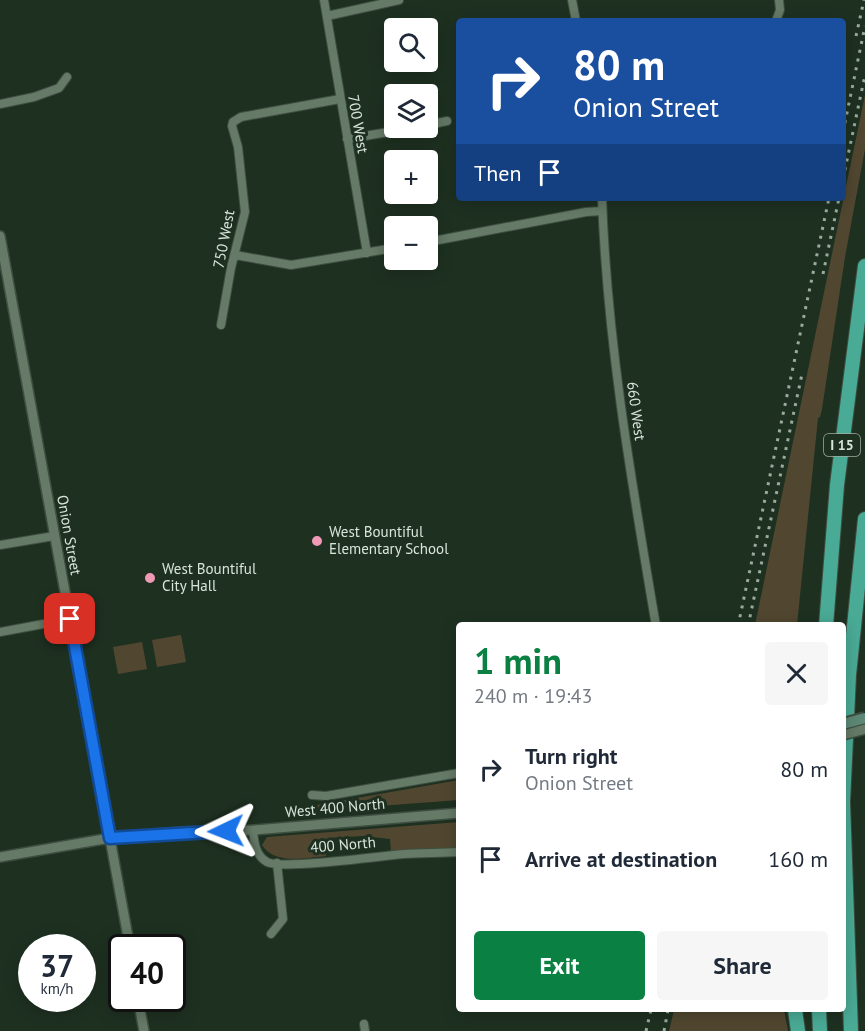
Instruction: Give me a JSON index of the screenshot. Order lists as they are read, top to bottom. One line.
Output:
{"streets":{"highway":["I 15"],"street":["700 West","750 West","660 West","Onion Street","West 400 North","400 North"]},"crossings":[["700 West","750 West"],["Onion Street","West 400 North"]],"places":["West Bountiful Elementary School","West Bountiful City Hall"],"page":{"map_buttons":["+","−"],"turn":["80 m","Onion Street"],"then":"Then","heading":["1 min","240 m · 19:43"],"list":[{"name":"Turn right","note":"Onion Street","value":"80 m"},{"name":"Arrive at destination","value":"160 m"}],"buttons":["Exit","Share"],"speed":"37 km/h","limit":"40"}}
